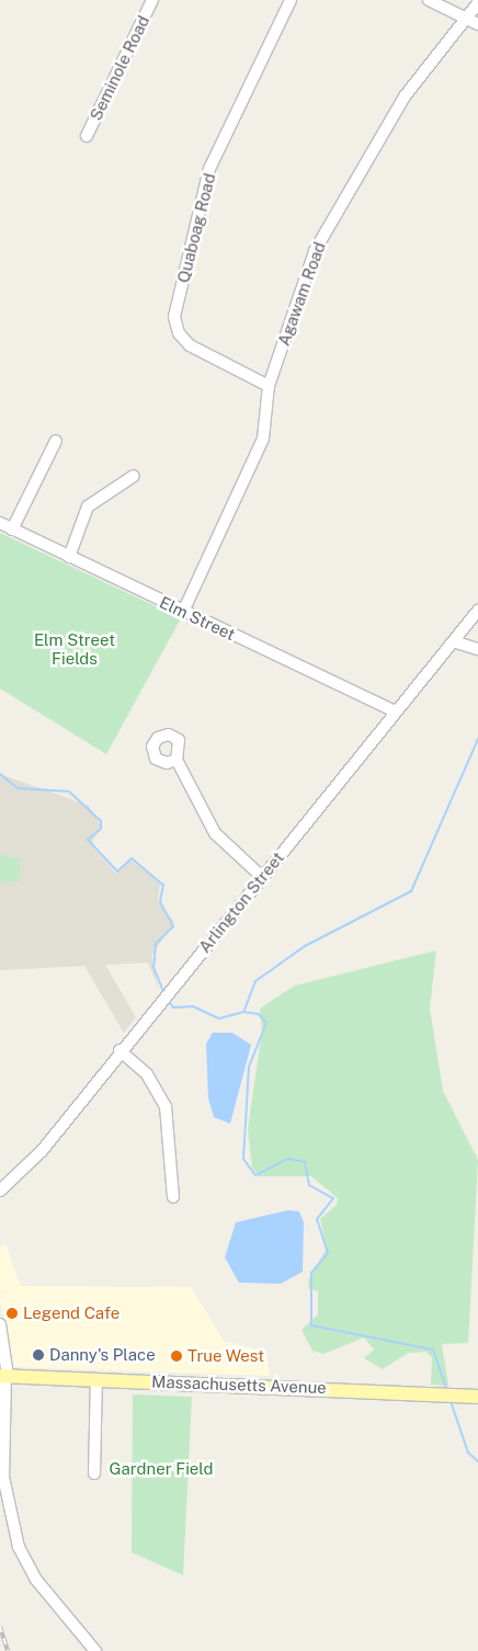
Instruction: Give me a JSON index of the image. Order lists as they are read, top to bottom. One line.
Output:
{"streets":{"main road":["Massachusetts Avenue"],"street":["Seminole Road","Quaboag Road","Agawam Road","Elm Street","Arlington Street"]},"crossings":[["Quaboag Road","Agawam Road"],["Agawam Road","Elm Street"],["Elm Street","Arlington Street"]],"parks":["Elm Street Fields","Gardner Field"],"places":["Legend Cafe","Danny's Place","True West"]}
